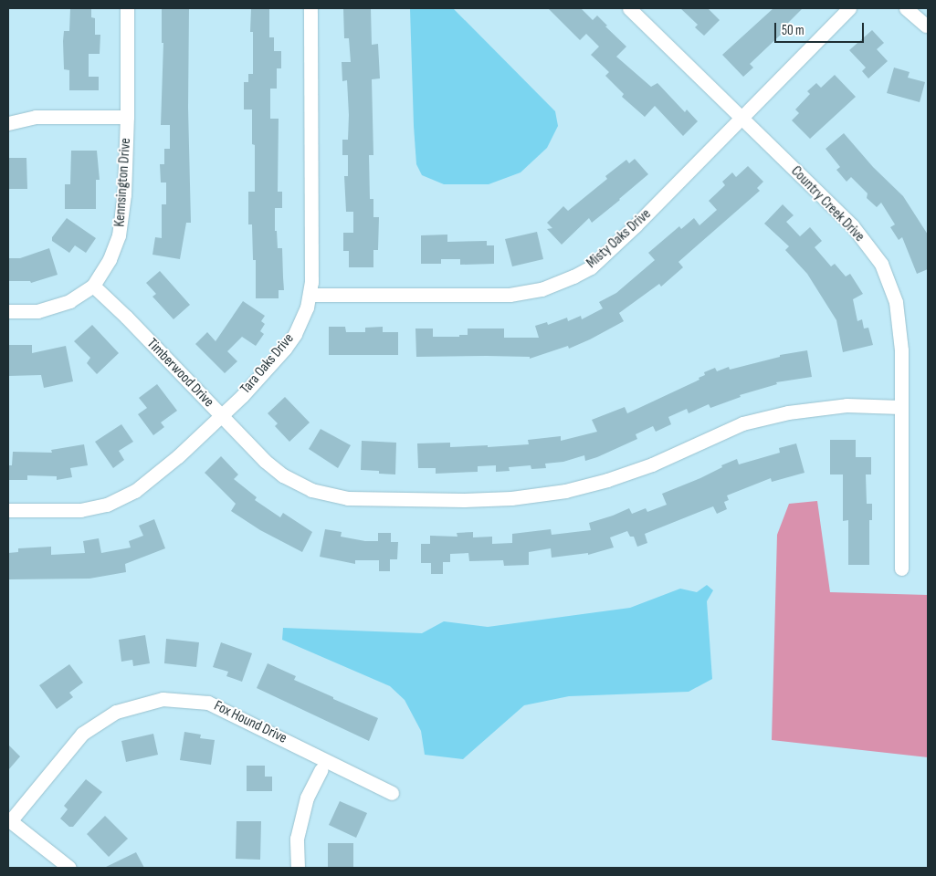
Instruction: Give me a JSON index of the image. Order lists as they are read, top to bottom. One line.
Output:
{"streets":{"street":["Kennsington Drive","Country Creek Drive","Misty Oaks Drive","Tara Oaks Drive","Timberwood Drive","Fox Hound Drive"]},"crossings":[["Kennsington Drive","Timberwood Drive"],["Country Creek Drive","Misty Oaks Drive"],["Country Creek Drive","Timberwood Drive"],["Misty Oaks Drive","Tara Oaks Drive"],["Tara Oaks Drive","Timberwood Drive"]],"scale_bar":"50 m"}
